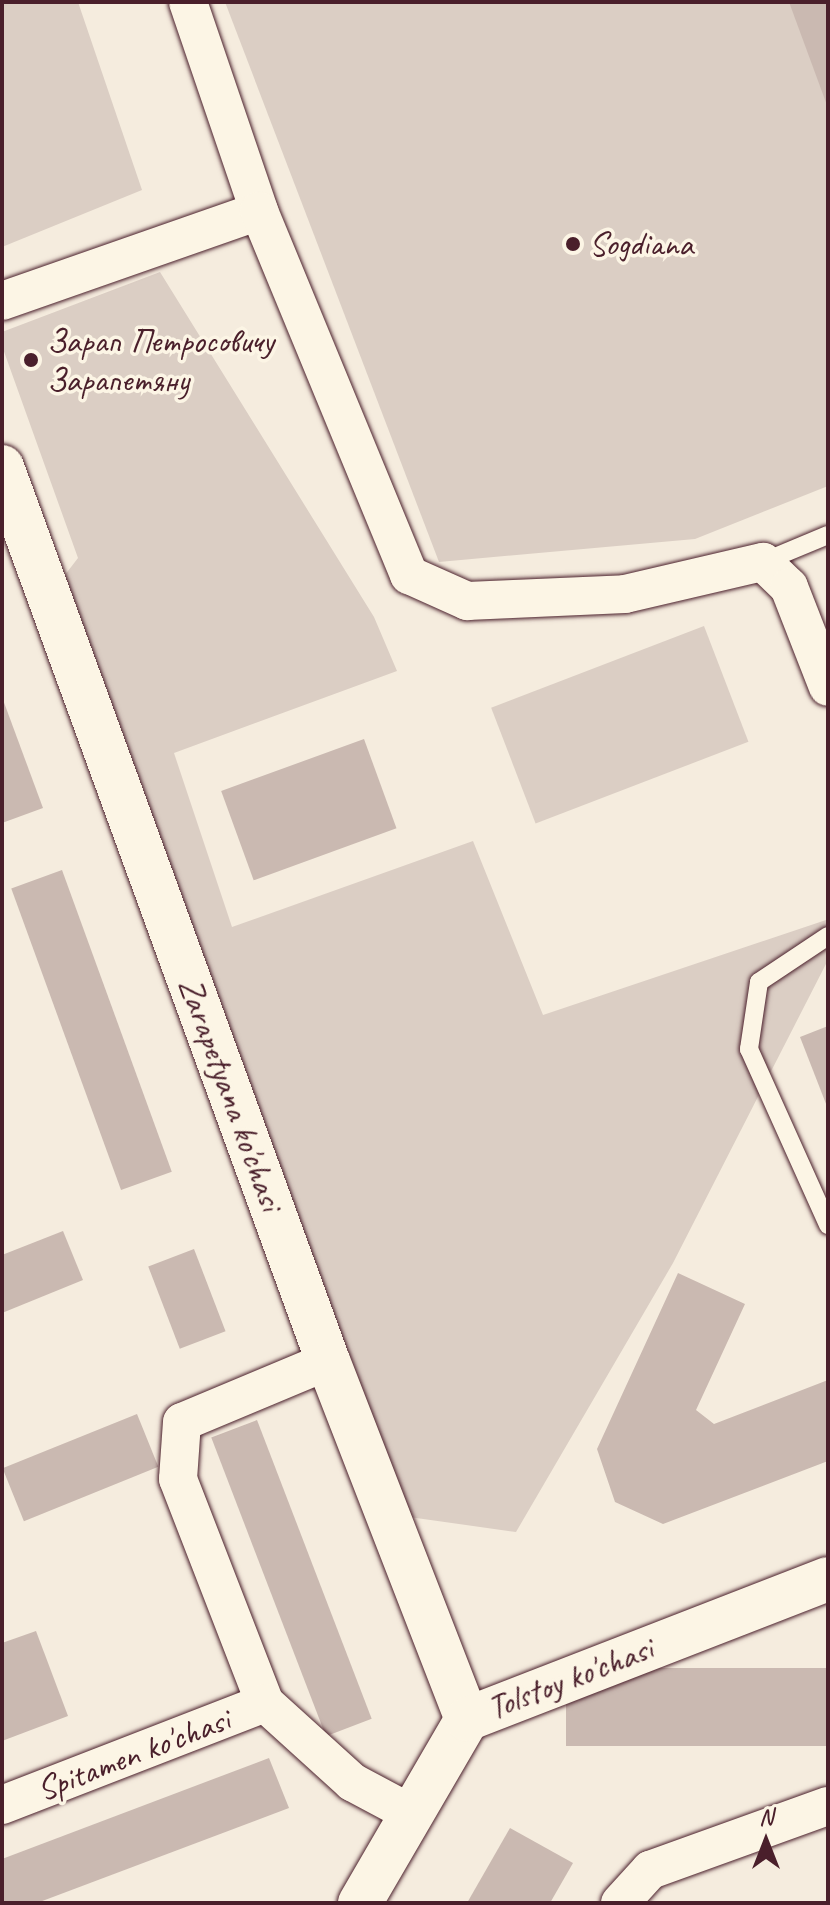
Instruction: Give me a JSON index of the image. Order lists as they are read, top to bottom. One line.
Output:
{"streets":{"street":["Zarapetyana ko'chasi","Tolstoy ko'chasi","Spitamen ko'chasi"]},"crossings":[["Zarapetyana ko'chasi","Tolstoy ko'chasi"]],"places":["Sogdiana","Зарап Петросовичу Зарапетяну"],"north":"top"}
